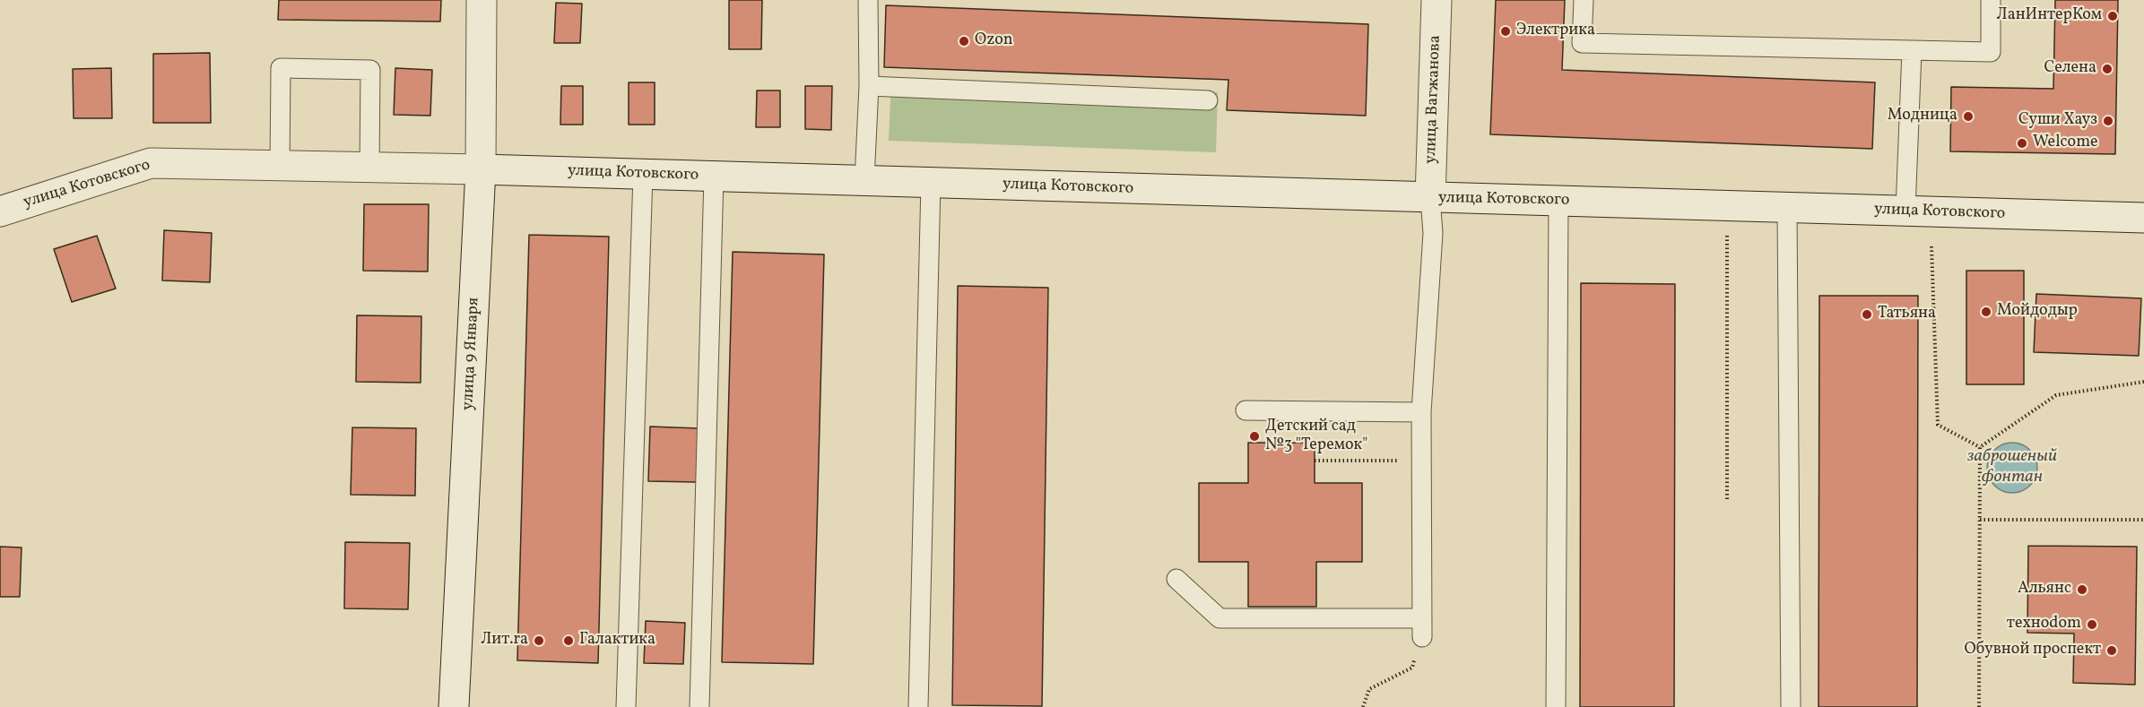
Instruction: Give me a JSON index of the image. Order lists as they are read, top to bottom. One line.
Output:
{"streets":{"street":["улица Вагжанова","улица Котовского","улица 9 Января"]},"crossings":[["улица Вагжанова","улица Котовского"],["улица Котовского","улица 9 Января"]],"water":["заброшеный фонтан"],"places":["ЛанИнтерКом","Электрика","Ozon","Селена","Модница","Суши Хауз","Welcome","Мойдодыр","Татьяна","Детский сад №3 \"Теремок\"","Альянс","техноdom","Лит.ra","Галактика","Обувной проспект"]}
